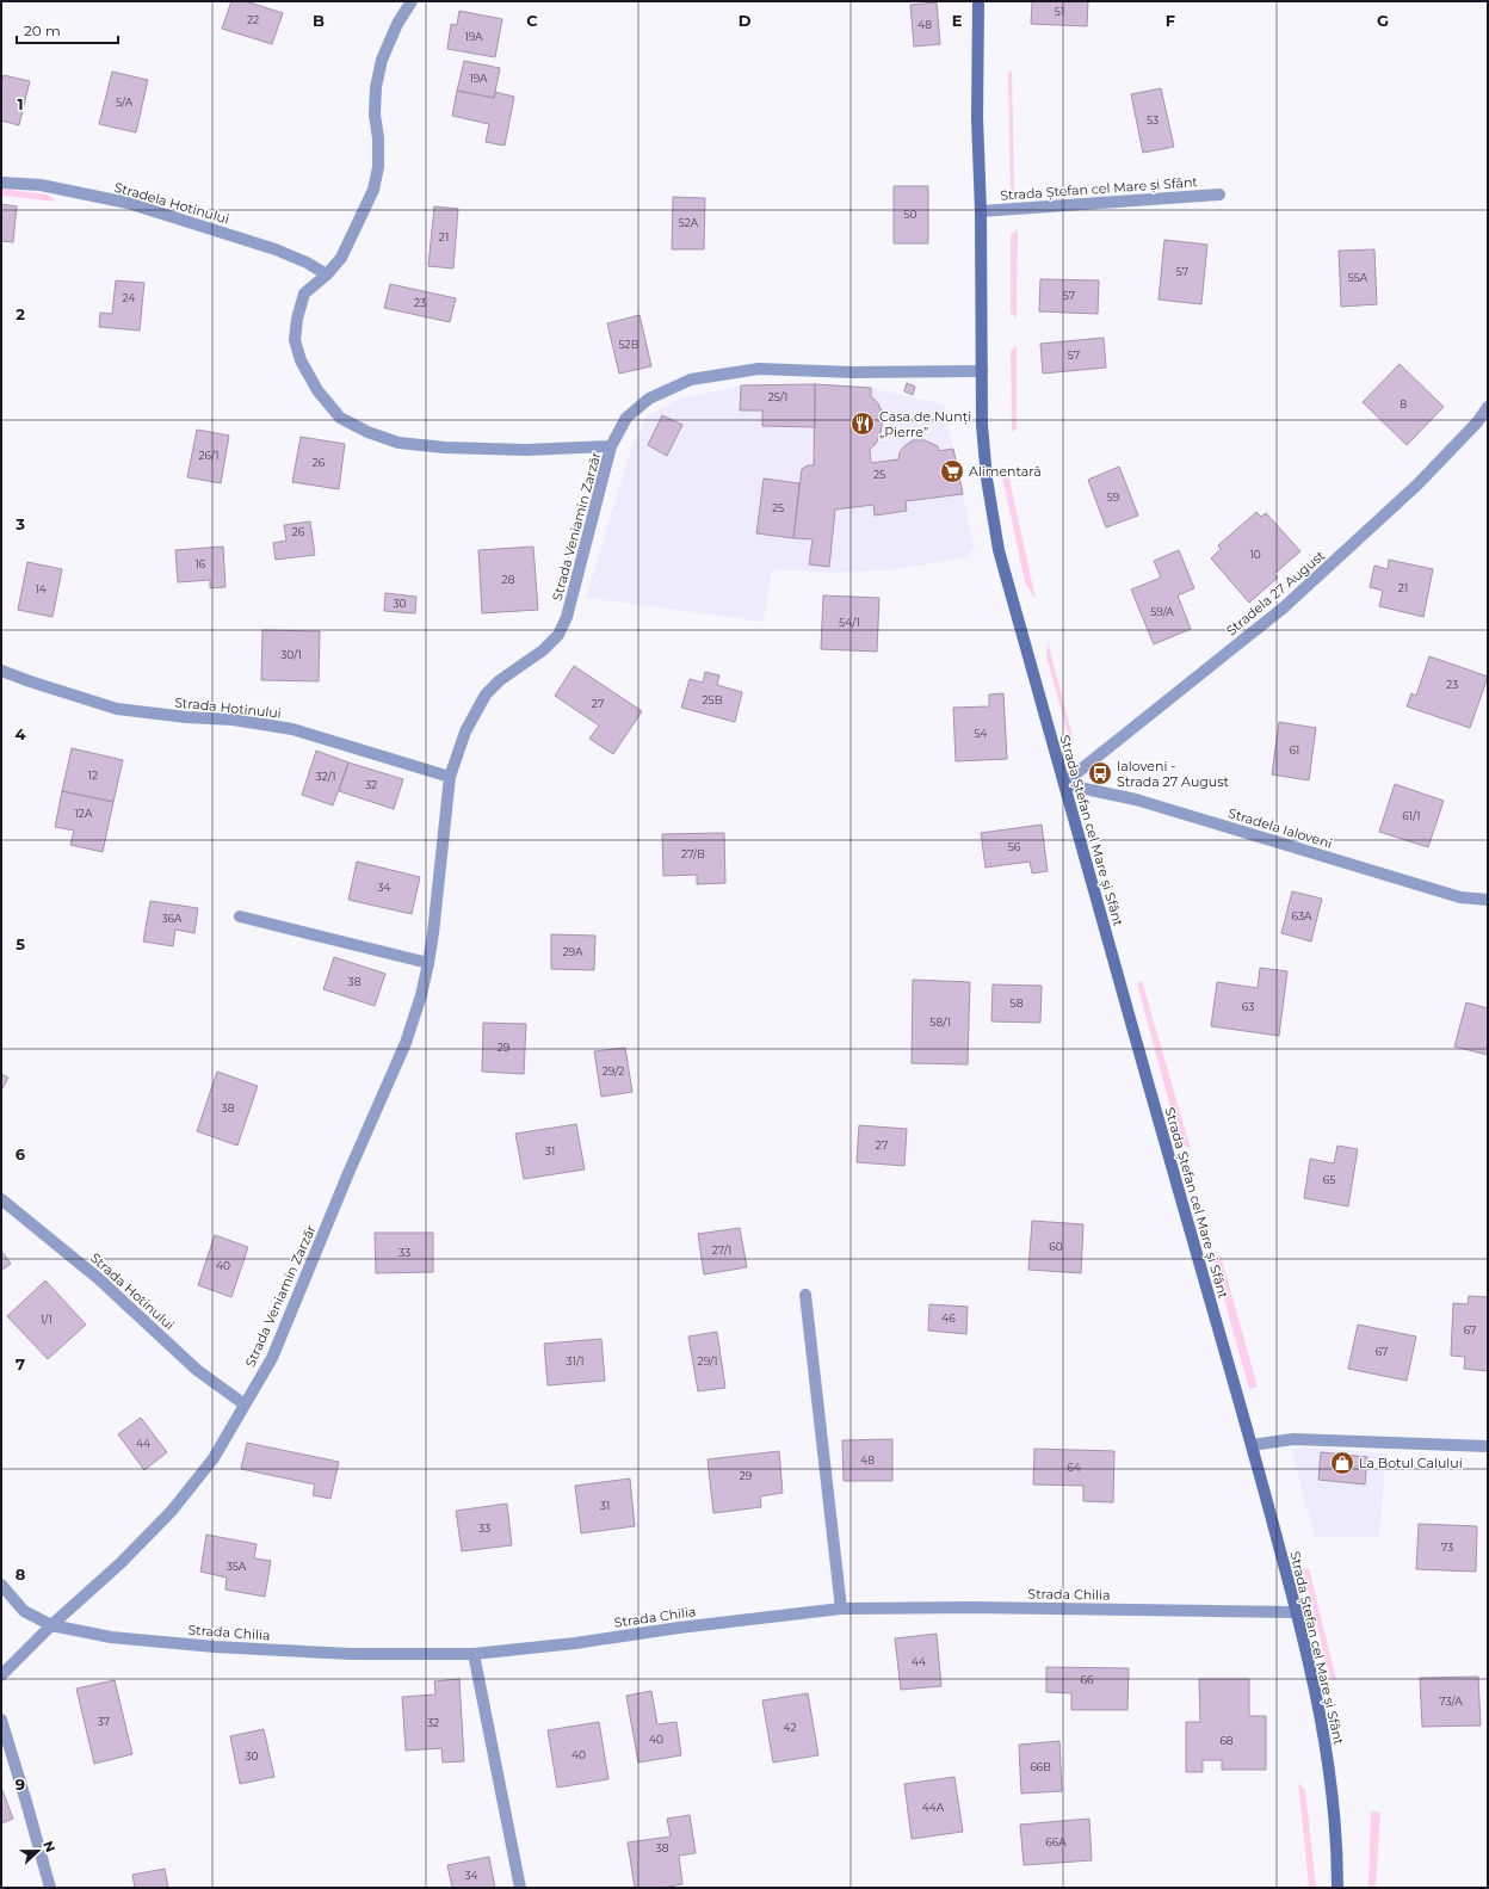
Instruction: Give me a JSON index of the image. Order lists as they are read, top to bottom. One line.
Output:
{"streets":{"main road":["Strada Ștefan cel Mare și Sfânt"],"street":["Stradela Hotinului","Strada Veniamin Zarzăr","Stradela 27 August","Strada Hotinului","Stradela Ialoveni","Strada Chilia"]},"crossings":[["Strada Ștefan cel Mare și Sfânt","Stradela 27 August"],["Strada Ștefan cel Mare și Sfânt","Stradela Ialoveni"],["Strada Ștefan cel Mare și Sfânt","Strada Chilia"],["Stradela Hotinului","Strada Veniamin Zarzăr"],["Strada Veniamin Zarzăr","Strada Hotinului"],["Strada Veniamin Zarzăr","Strada Chilia"],["Stradela 27 August","Stradela Ialoveni"]],"places":{"restaurant":["Casa de Nunți „Pierre”"],"supermarket":["Alimentară"],"bus stop":["Ialoveni - Strada 27 August"],"shop":["La Botul Calului"]},"house_numbers":["51","22","48","19A","19A","5/A","53","50","52A","21","57","55A","57","24","23","52B","57","25/1","8","26/1","26","25","59","25","26","10","16","28","21","14","30","59/A","54/1","30/1","23","25B","27","54","61","12","32/1","32","12A","61/1","56","27/B","34","63A","36A","29A","38","58","63","58/1","29","29/2","38","27","31","65","60","27/1","33","40","46","1/1","67","67","31/1","29/1","44","48","64","29","31","33","73","35A","44","66","73/A","37","32","42","40","68","40","30","66B","44A","66A","38","34"],"scale_bar":"20 m","north":"right","grid":{"columns":["B","C","D","E","F","G"],"rows":["1","2","3","4","5","6","7","8","9"]}}
